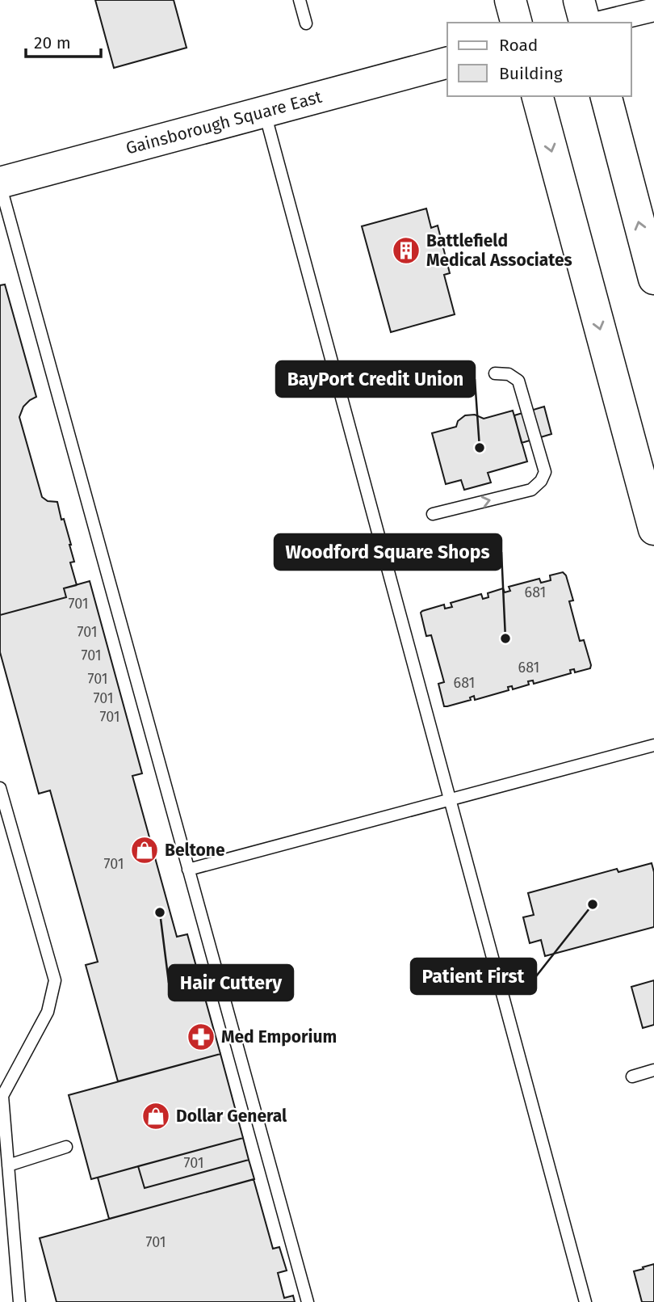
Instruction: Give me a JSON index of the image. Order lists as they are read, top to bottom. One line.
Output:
{"streets":{"main road":["Gainsborough Square East"]},"places":{"building":["Battlefield Medical Associates"],"other":["BayPort Credit Union","Woodford Square Shops","Patient First","Hair Cuttery"],"shop":["Beltone","Dollar General"],"pharmacy":["Med Emporium"]},"house_numbers":["681","701","701","701","681","701","681","701","701","701","701","701"],"legend":["Road","Building"],"scale_bar":"20 m"}
